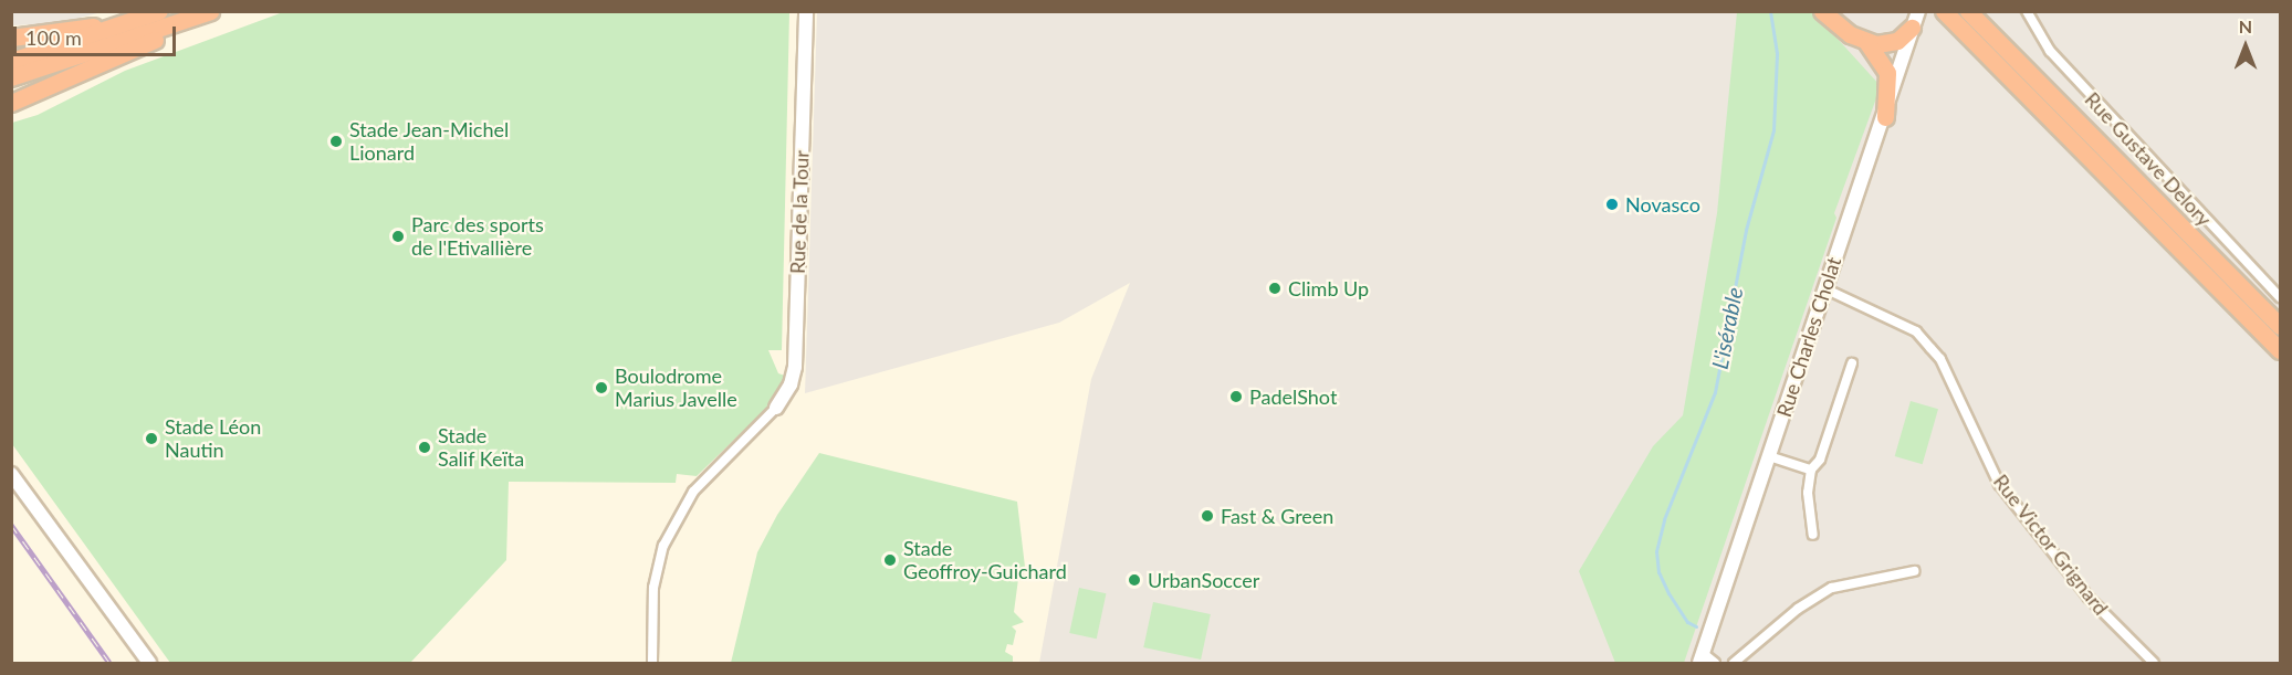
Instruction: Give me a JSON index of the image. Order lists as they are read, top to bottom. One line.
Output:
{"streets":{"street":["Rue Gustave Delory","Rue de la Tour","Rue Charles Cholat","Rue Victor Grignard"]},"crossings":[["Rue Charles Cholat","Rue Victor Grignard"]],"water":["L'isérable"],"places":["Stade Jean-Michel Lionard","Novasco","Parc des sports de l'Etivallière","Climb Up","Boulodrome Marius Javelle","PadelShot","Stade Léon Nautin","Stade Salif Keïta","Fast & Green","Stade Geoffroy-Guichard","UrbanSoccer"],"scale_bar":"100 m","north":"top"}
